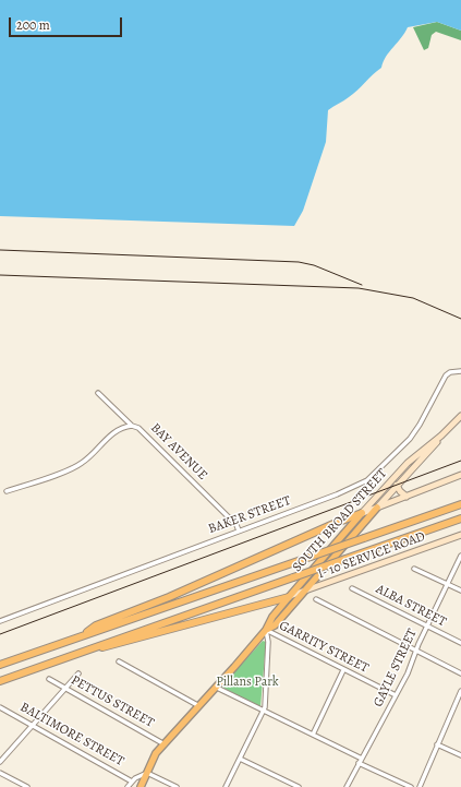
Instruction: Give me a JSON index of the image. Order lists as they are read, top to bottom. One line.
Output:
{"streets":{"main road":["SOUTH BROAD STREET","I- 10 SERVICE ROAD"],"street":["BAY AVENUE","BAKER STREET","ALBA STREET","GARRITY STREET","GAYLE STREET","PETTUS STREET","BALTIMORE STREET"]},"crossings":[["BAY AVENUE","BAKER STREET"],["SOUTH BROAD STREET","I- 10 SERVICE ROAD"],["SOUTH BROAD STREET","GARRITY STREET"],["SOUTH BROAD STREET","PETTUS STREET"],["ALBA STREET","GAYLE STREET"],["GARRITY STREET","GAYLE STREET"]],"parks":["Pillans Park"],"scale_bar":"200 m"}
